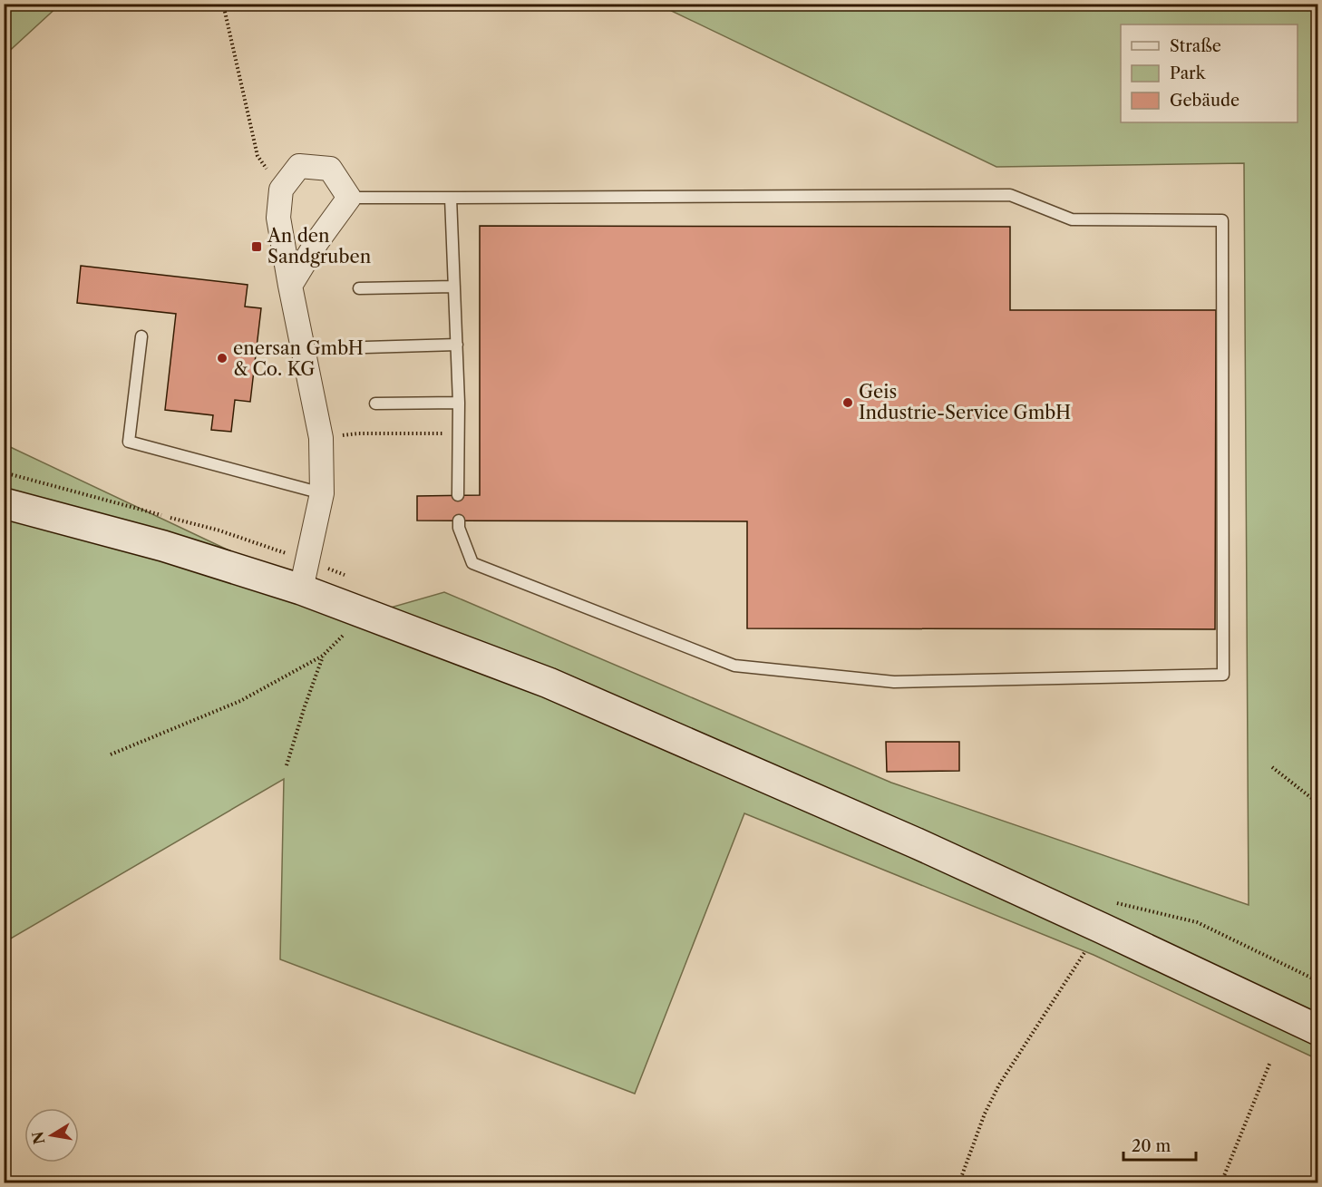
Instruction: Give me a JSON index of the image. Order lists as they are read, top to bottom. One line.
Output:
{"places":{"transit":["An den Sandgruben"],"other":["enersan GmbH & Co. KG","Geis Industrie-Service GmbH"]},"legend":["Straße","Park","Gebäude"],"scale_bar":"20 m","north":"left"}
